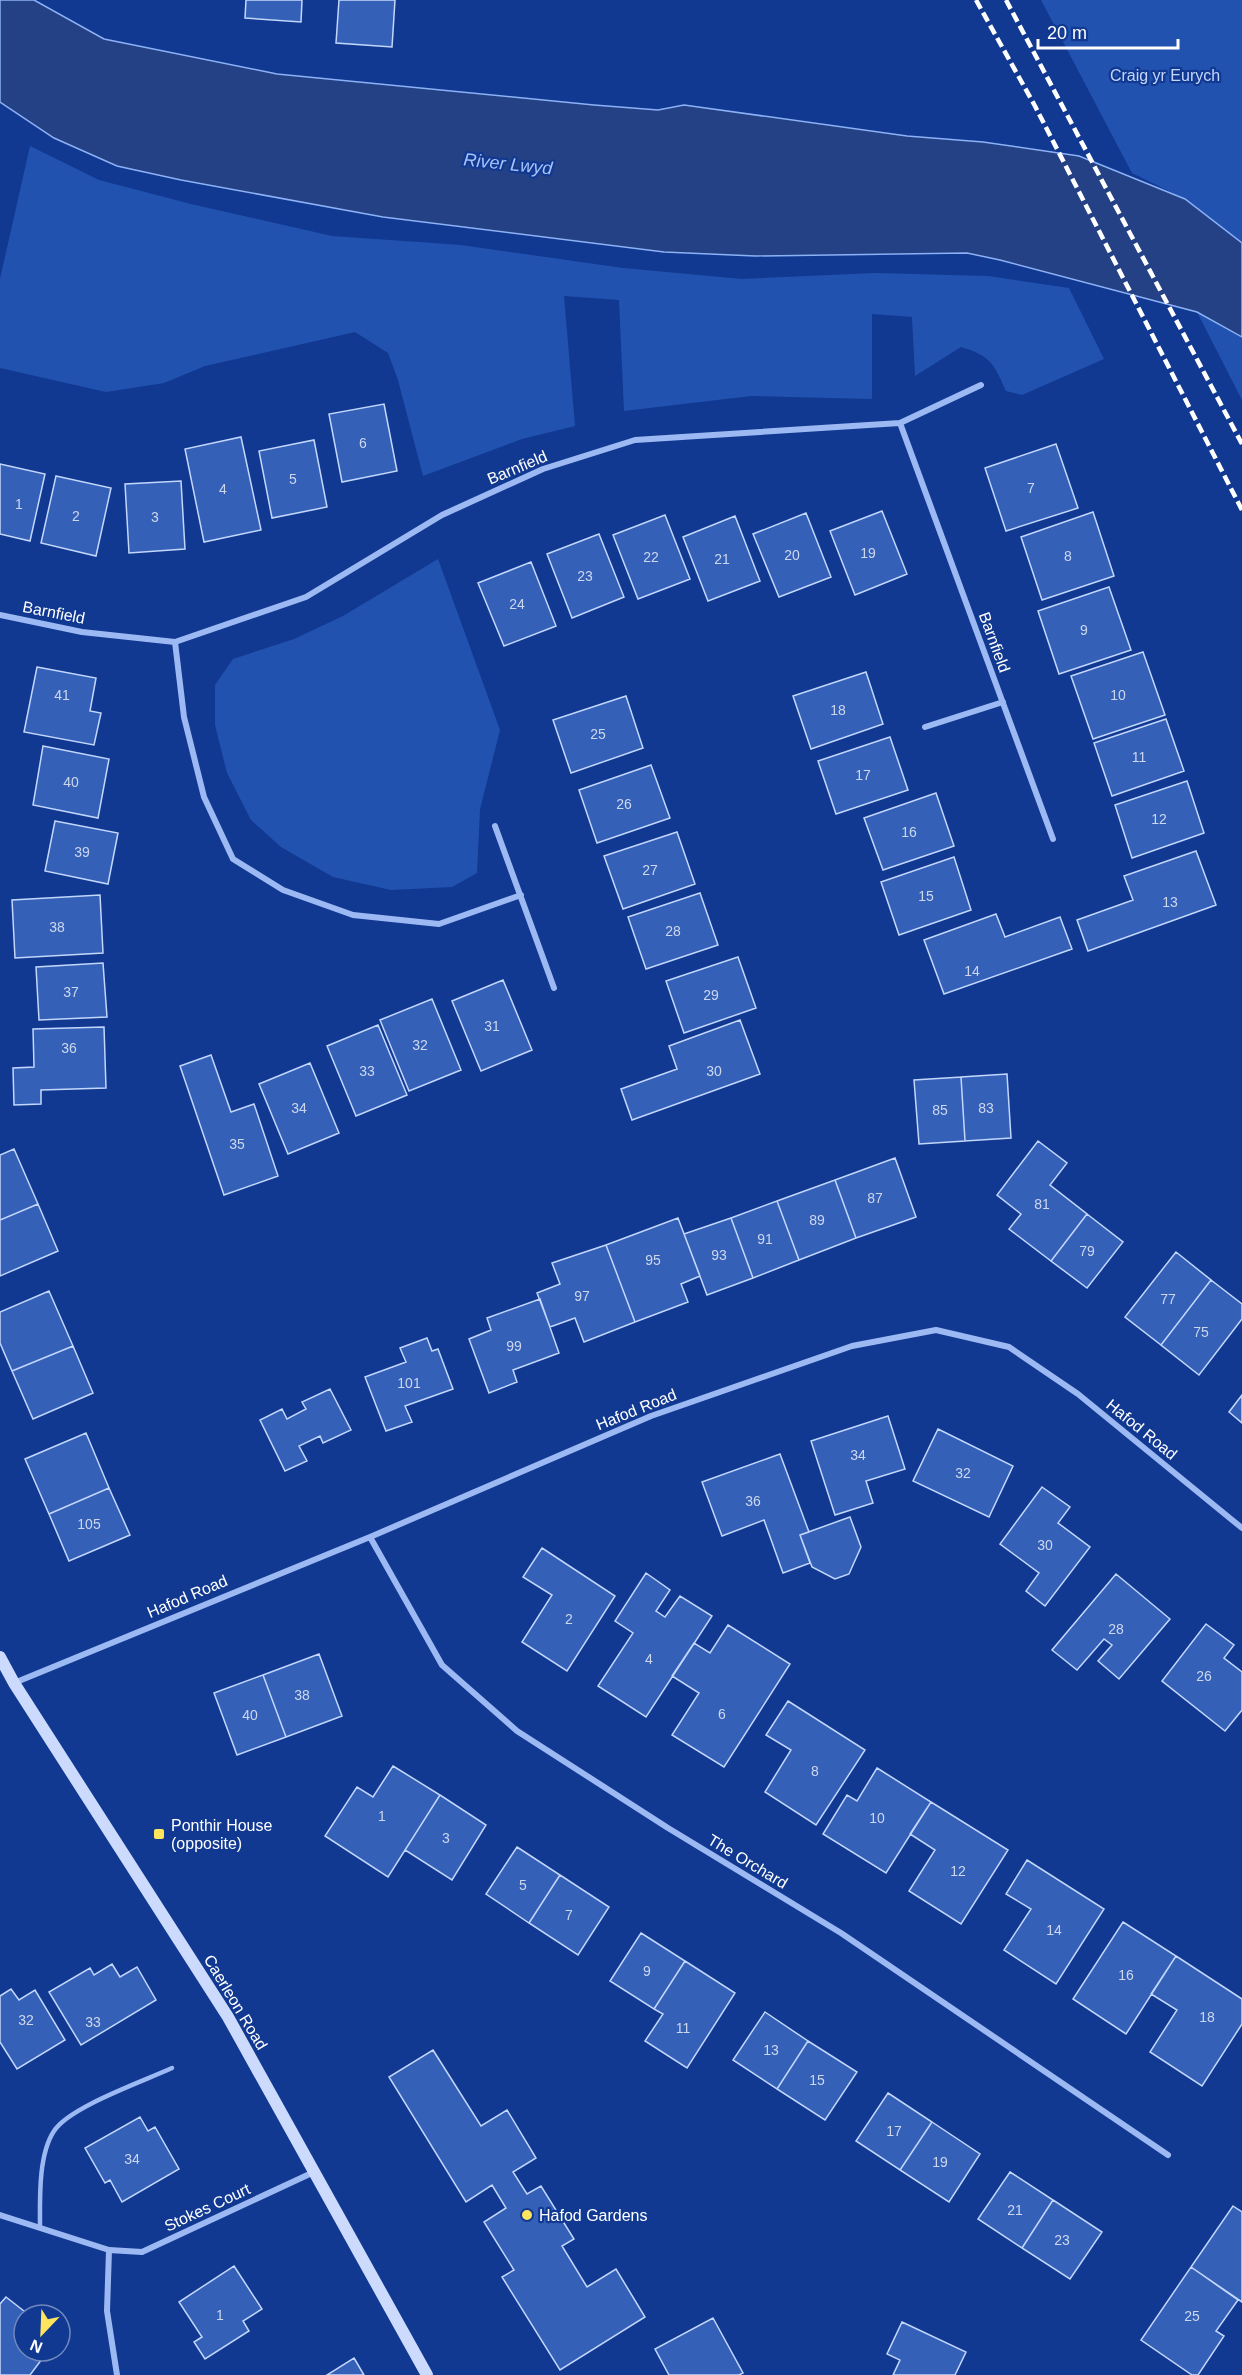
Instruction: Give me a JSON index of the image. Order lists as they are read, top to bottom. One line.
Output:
{"streets":{"main road":["Caerleon Road"],"street":["Barnfield","Hafod Road","The Orchard","Stokes Court"]},"crossings":[["Hafod Road","The Orchard"],["Hafod Road","Caerleon Road"],["Caerleon Road","Stokes Court"]],"water":["River Lwyd"],"parks":["Craig yr Eurych"],"places":{"transit":["Ponthir House (opposite)"],"other":["Hafod Gardens"]},"house_numbers":["6","5","7","4","1","2","3","19","20","8","22","21","23","24","9","41","10","18","25","11","17","40","26","12","16","39","27","15","13","38","28","14","37","29","31","32","36","33","30","34","83","85","35","87","81","89","91","79","93","95","97","77","75","99","101","34","32","36","105","30","2","28","4","26","38","6","40","8","1","10","3","12","5","7","14","9","16","18","32","33","11","13","15","17","34","19","21","23","1","25"],"scale_bar":"20 m","north":"bottom left"}
